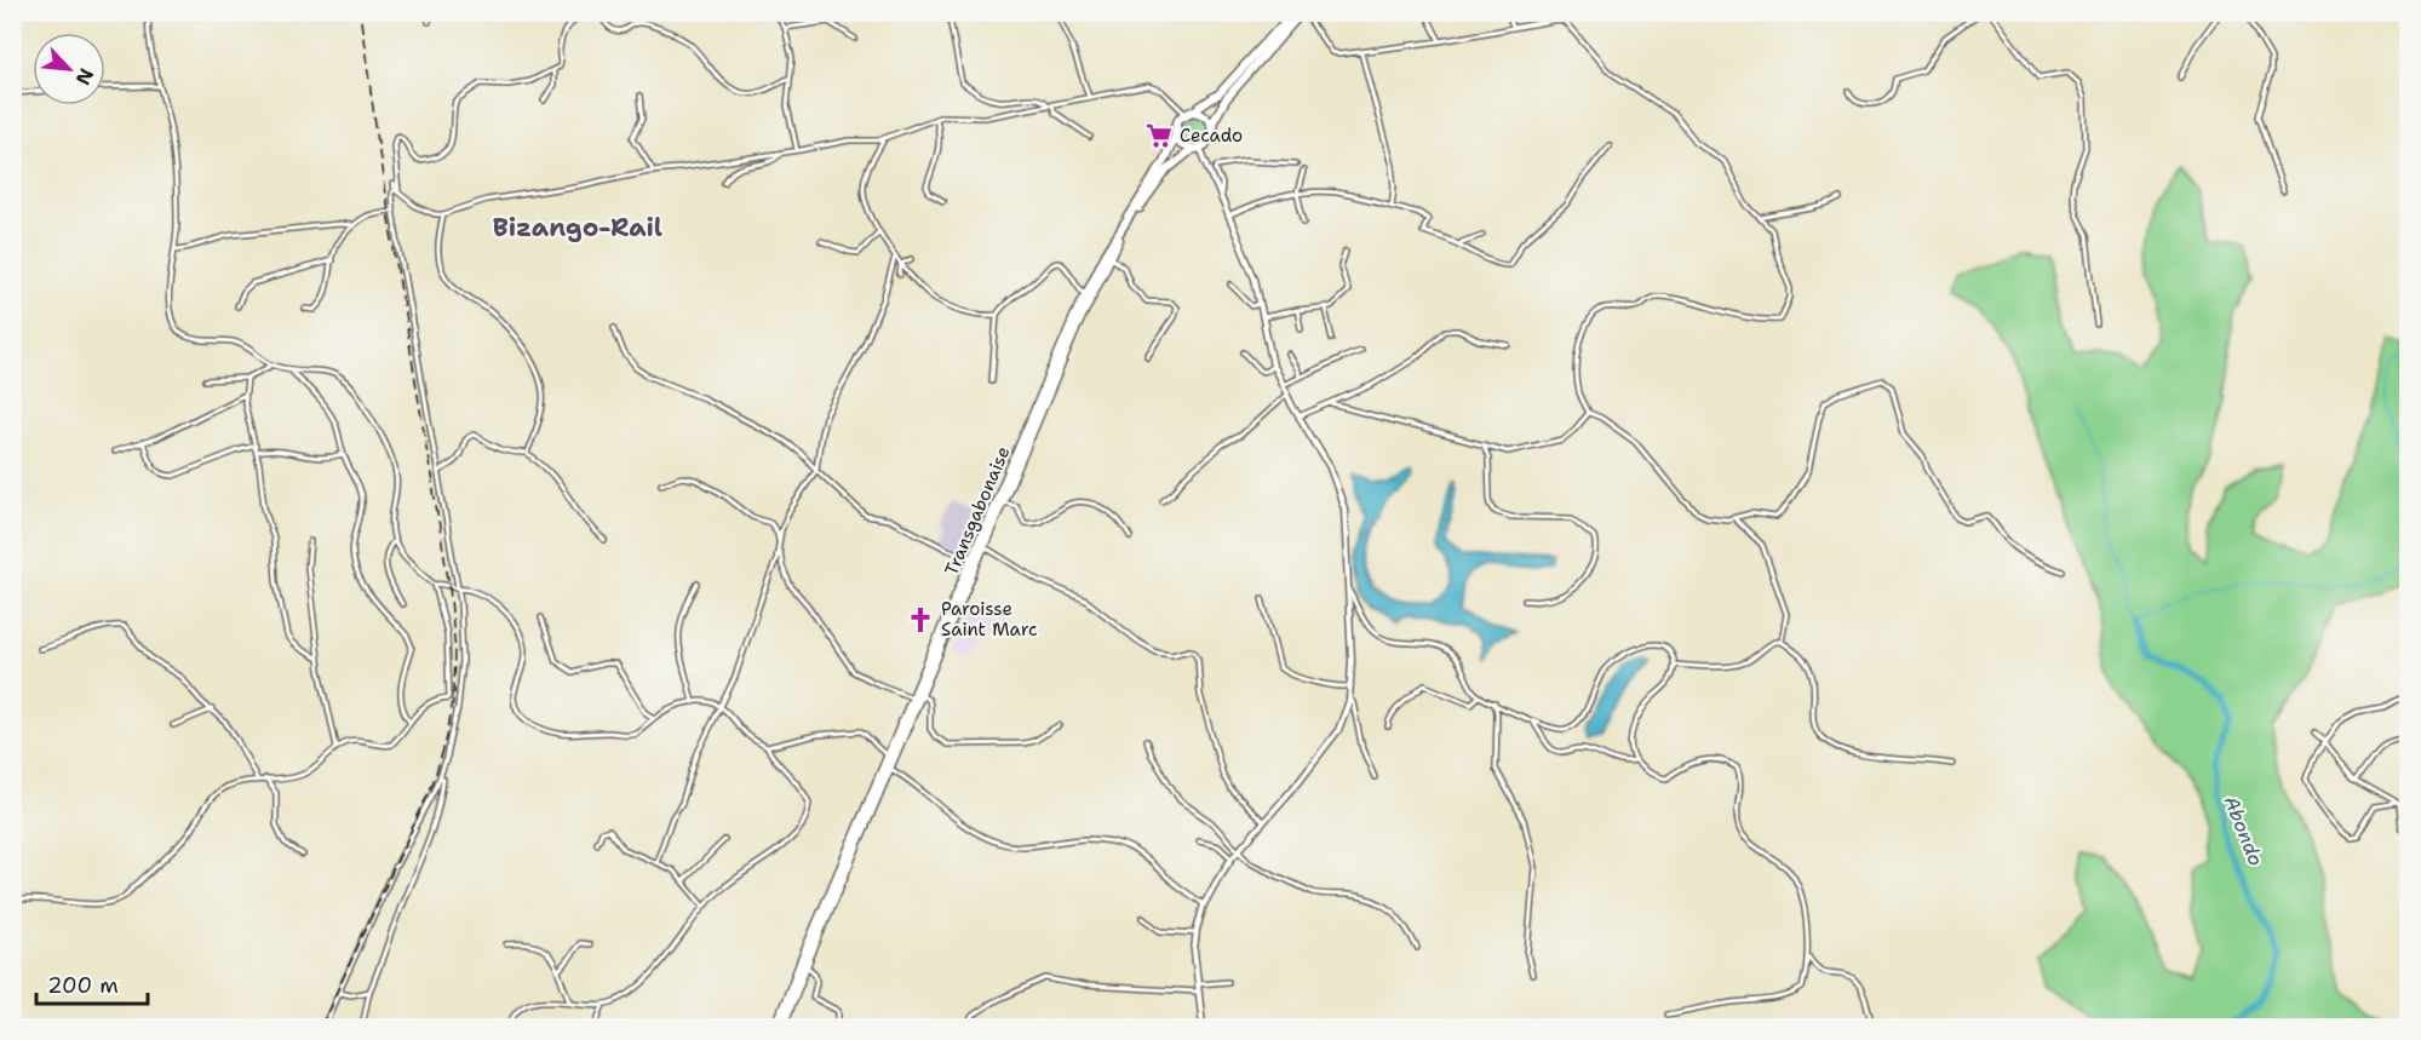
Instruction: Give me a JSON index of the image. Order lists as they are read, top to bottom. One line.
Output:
{"streets":{"highway":["Transgabonaise"]},"districts":["Bizango-Rail"],"water":["Abondo"],"places":{"supermarket":["Cecado"],"church":["Paroisse Saint Marc"]},"scale_bar":"200 m","north":"bottom right"}
